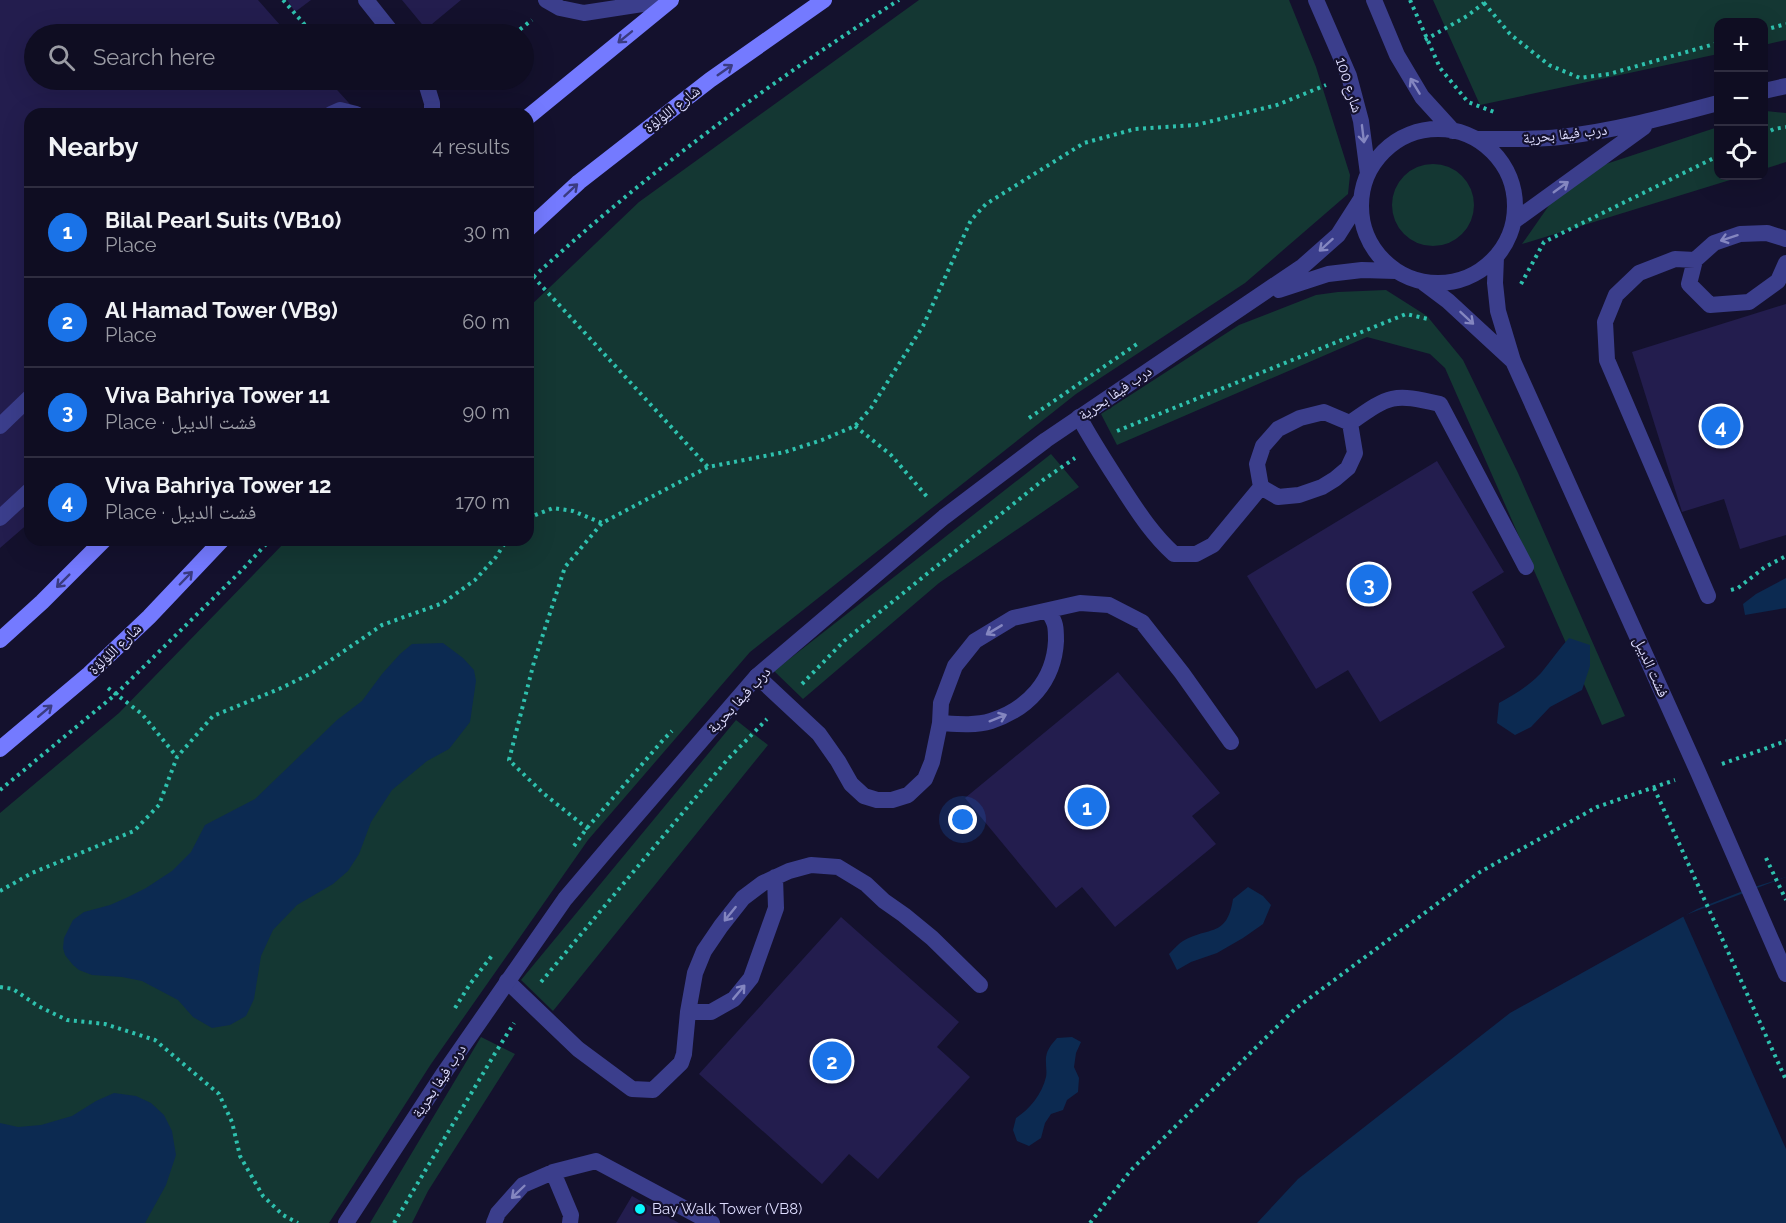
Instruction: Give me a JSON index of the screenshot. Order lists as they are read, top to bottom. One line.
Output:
{"streets":{"main road":["شارع اللؤلؤة"],"street":["شارع 100","درب فيفا بحرية","فشت الديبل"]},"crossings":[["شارع 100","درب فيفا بحرية"],["شارع 100","فشت الديبل"],["درب فيفا بحرية","فشت الديبل"]],"one_way":["شارع 100"],"places":["Bay Walk Tower (VB8)"],"page":{"map_buttons":["+","−"],"search":"Search here","heading":["Nearby","4 results"],"list":[{"mark":"1","name":"Bilal Pearl Suits (VB10)","note":"Place","value":"30 m"},{"mark":"2","name":"Al Hamad Tower (VB9)","note":"Place","value":"60 m"},{"mark":"3","name":"Viva Bahriya Tower 11","note":"Place · فشت الديبل","value":"90 m"},{"mark":"4","name":"Viva Bahriya Tower 12","note":"Place · فشت الديبل","value":"170 m"}],"pins":["4","3","1","2"]}}
